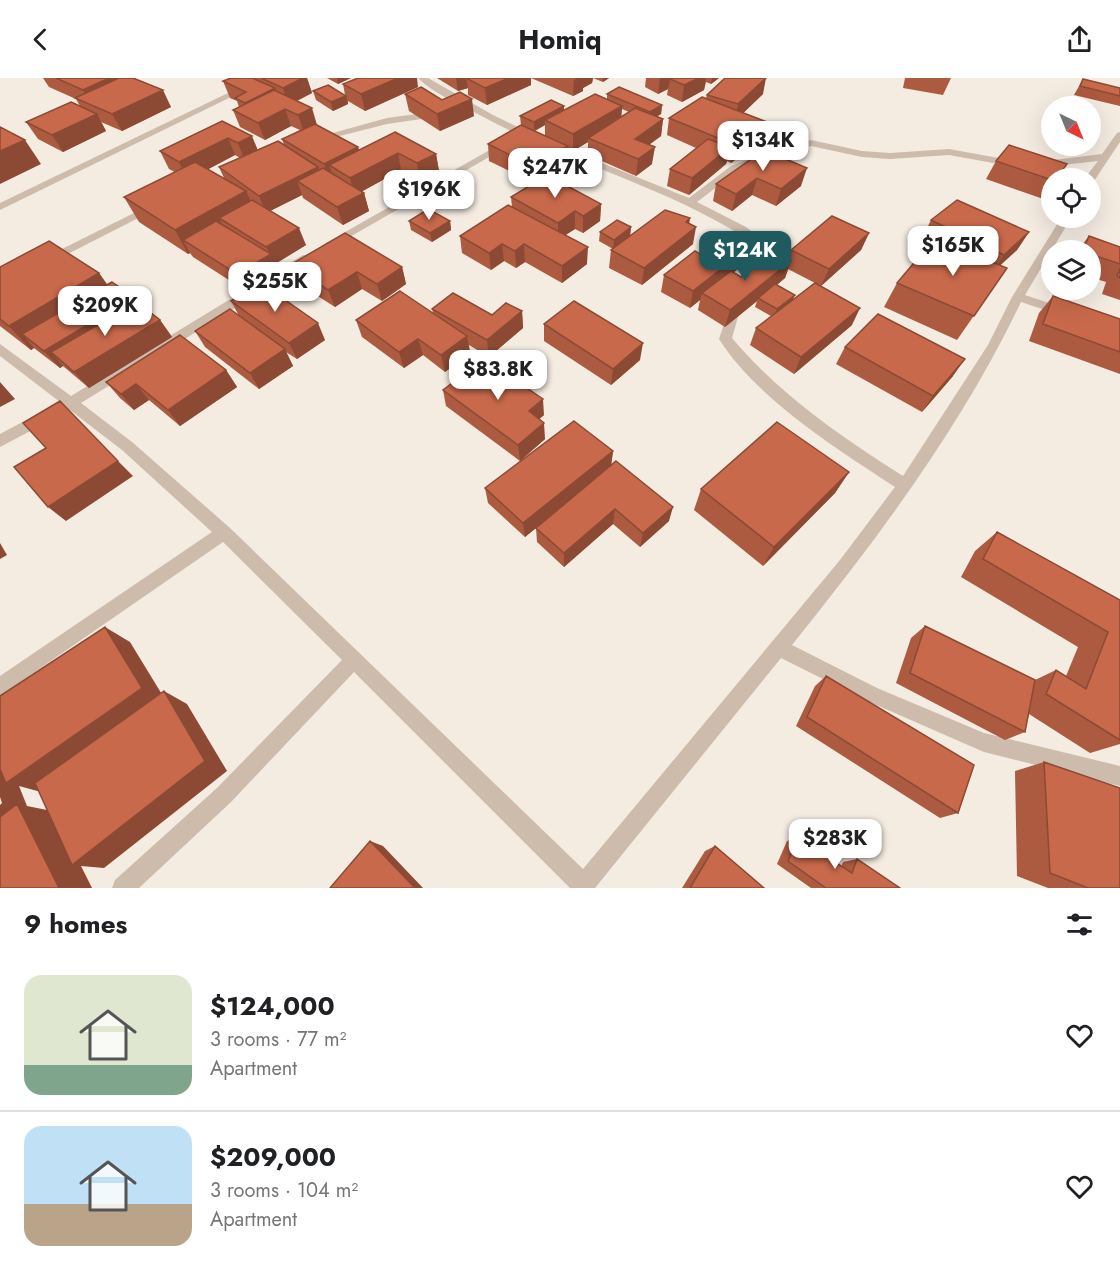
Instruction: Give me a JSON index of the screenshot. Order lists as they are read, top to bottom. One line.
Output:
{"north":"bottom right","page":{"header":"Homiq","price":["$134K","$247K","$196K","$165K","$124K","$255K","$209K","$83.8K","$283K"],"heading":"9 homes","list":[{"name":"$124,000","note":"3 rooms · 77 m² · Apartment"},{"name":"$209,000","note":"3 rooms · 104 m² · Apartment"}]}}
